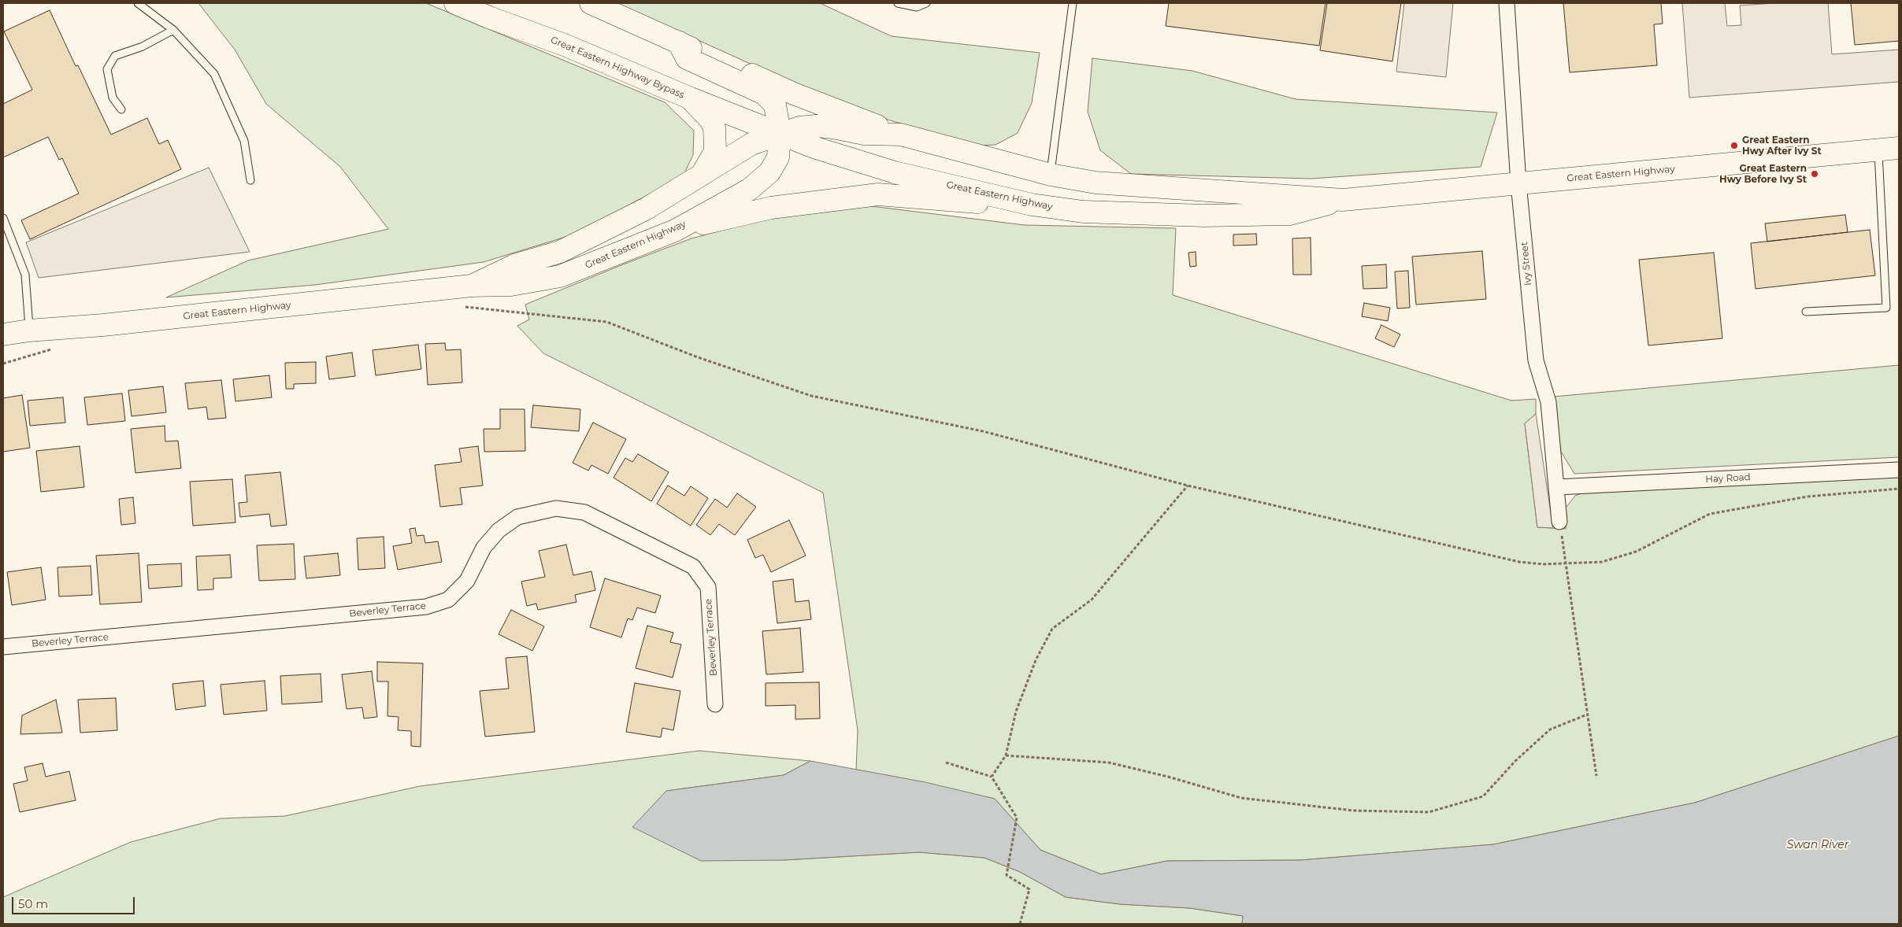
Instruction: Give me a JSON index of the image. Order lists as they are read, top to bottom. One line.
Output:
{"streets":{"highway":["Great Eastern Highway Bypass","Great Eastern Highway"],"street":["Ivy Street","Hay Road","Beverley Terrace"]},"crossings":[["Great Eastern Highway Bypass","Great Eastern Highway"],["Great Eastern Highway","Ivy Street"],["Ivy Street","Hay Road"]],"water":["Swan River"],"places":["Great Eastern Hwy After Ivy St","Great Eastern Hwy Before Ivy St"],"scale_bar":"50 m"}
